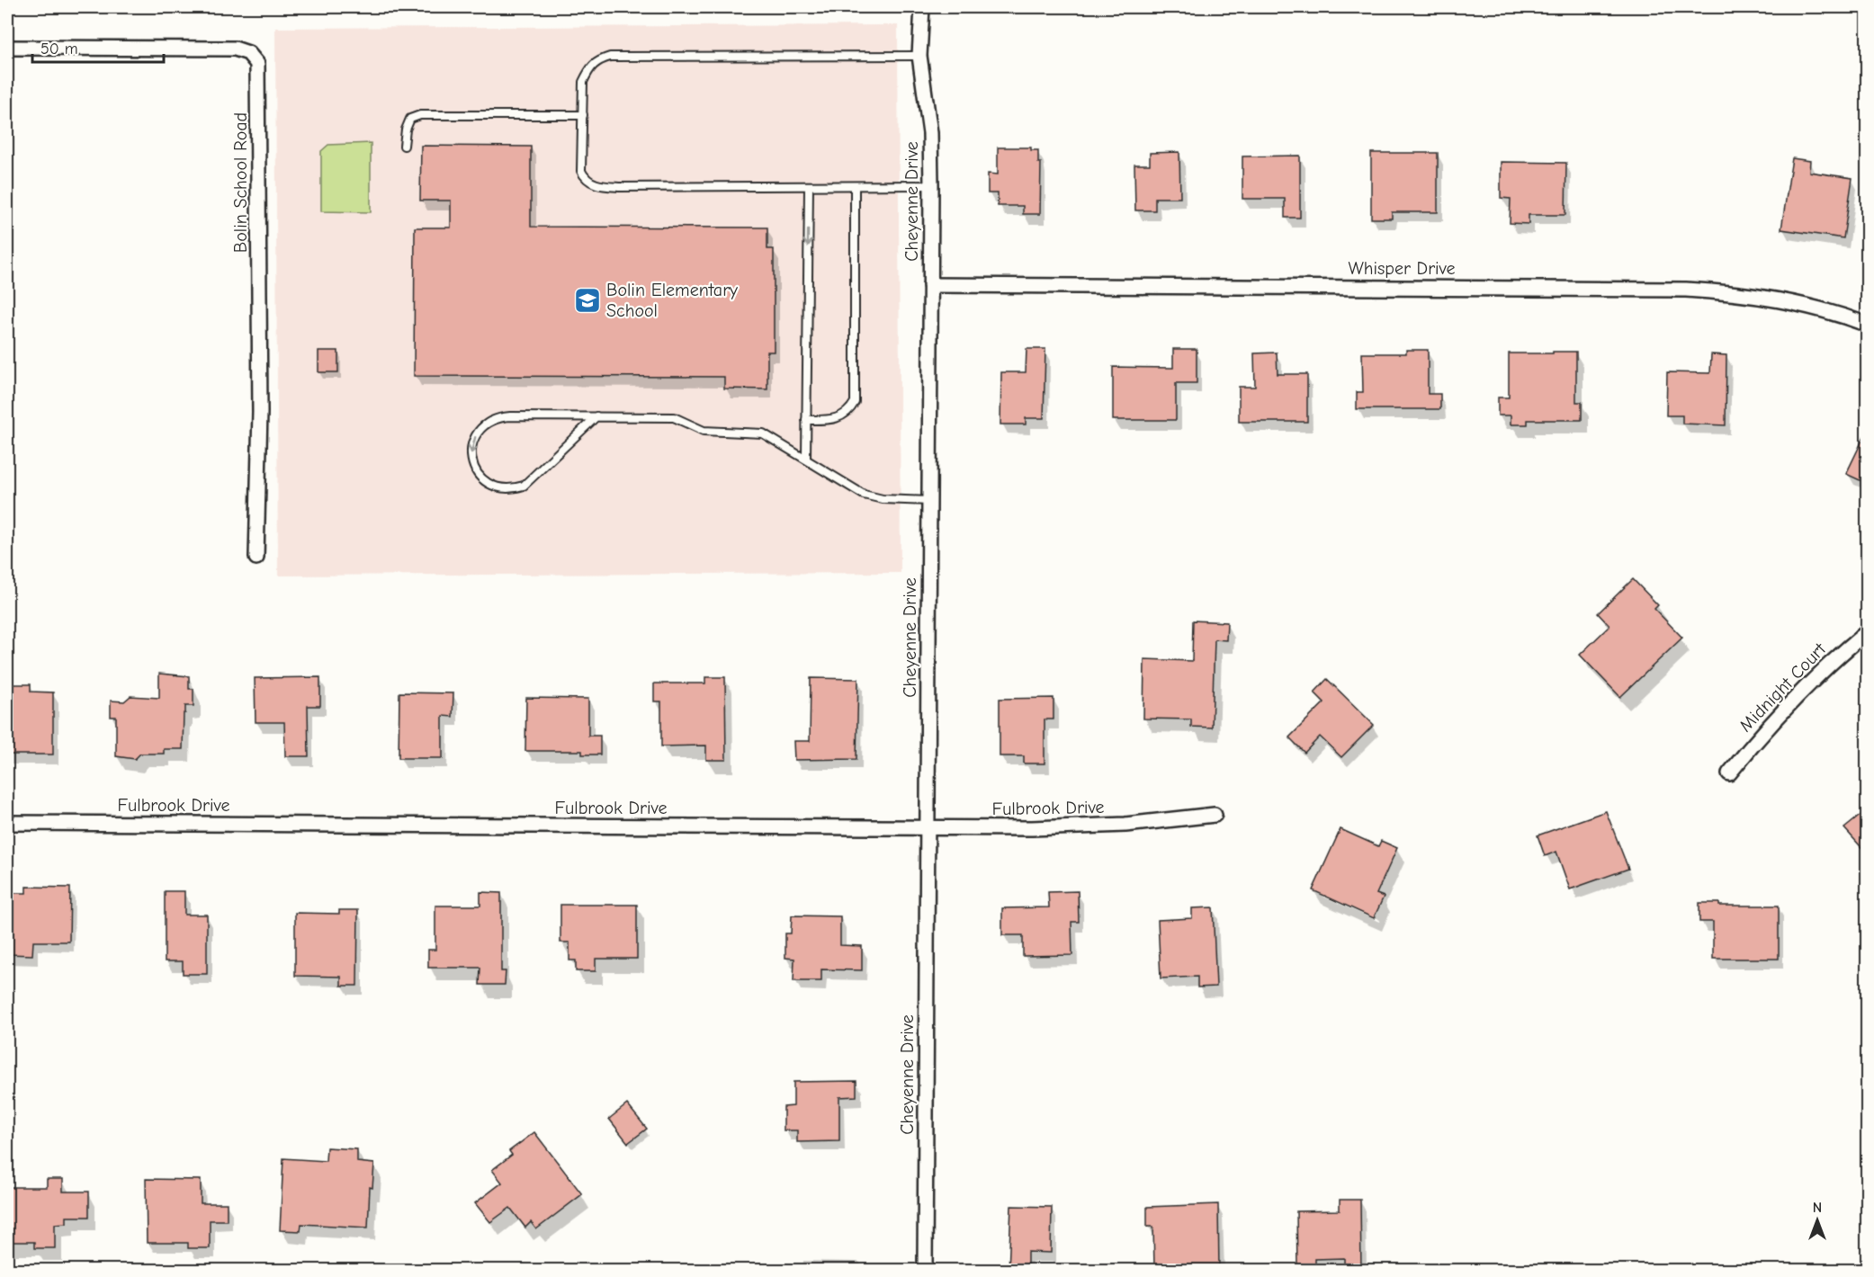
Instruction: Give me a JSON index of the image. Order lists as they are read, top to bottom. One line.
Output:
{"streets":{"street":["Bolin School Road","Cheyenne Drive","Whisper Drive","Midnight Court","Fulbrook Drive"]},"crossings":[["Cheyenne Drive","Whisper Drive"],["Cheyenne Drive","Fulbrook Drive"]],"places":{"school or university":["Bolin Elementary School"]},"scale_bar":"50 m","north":"top"}
